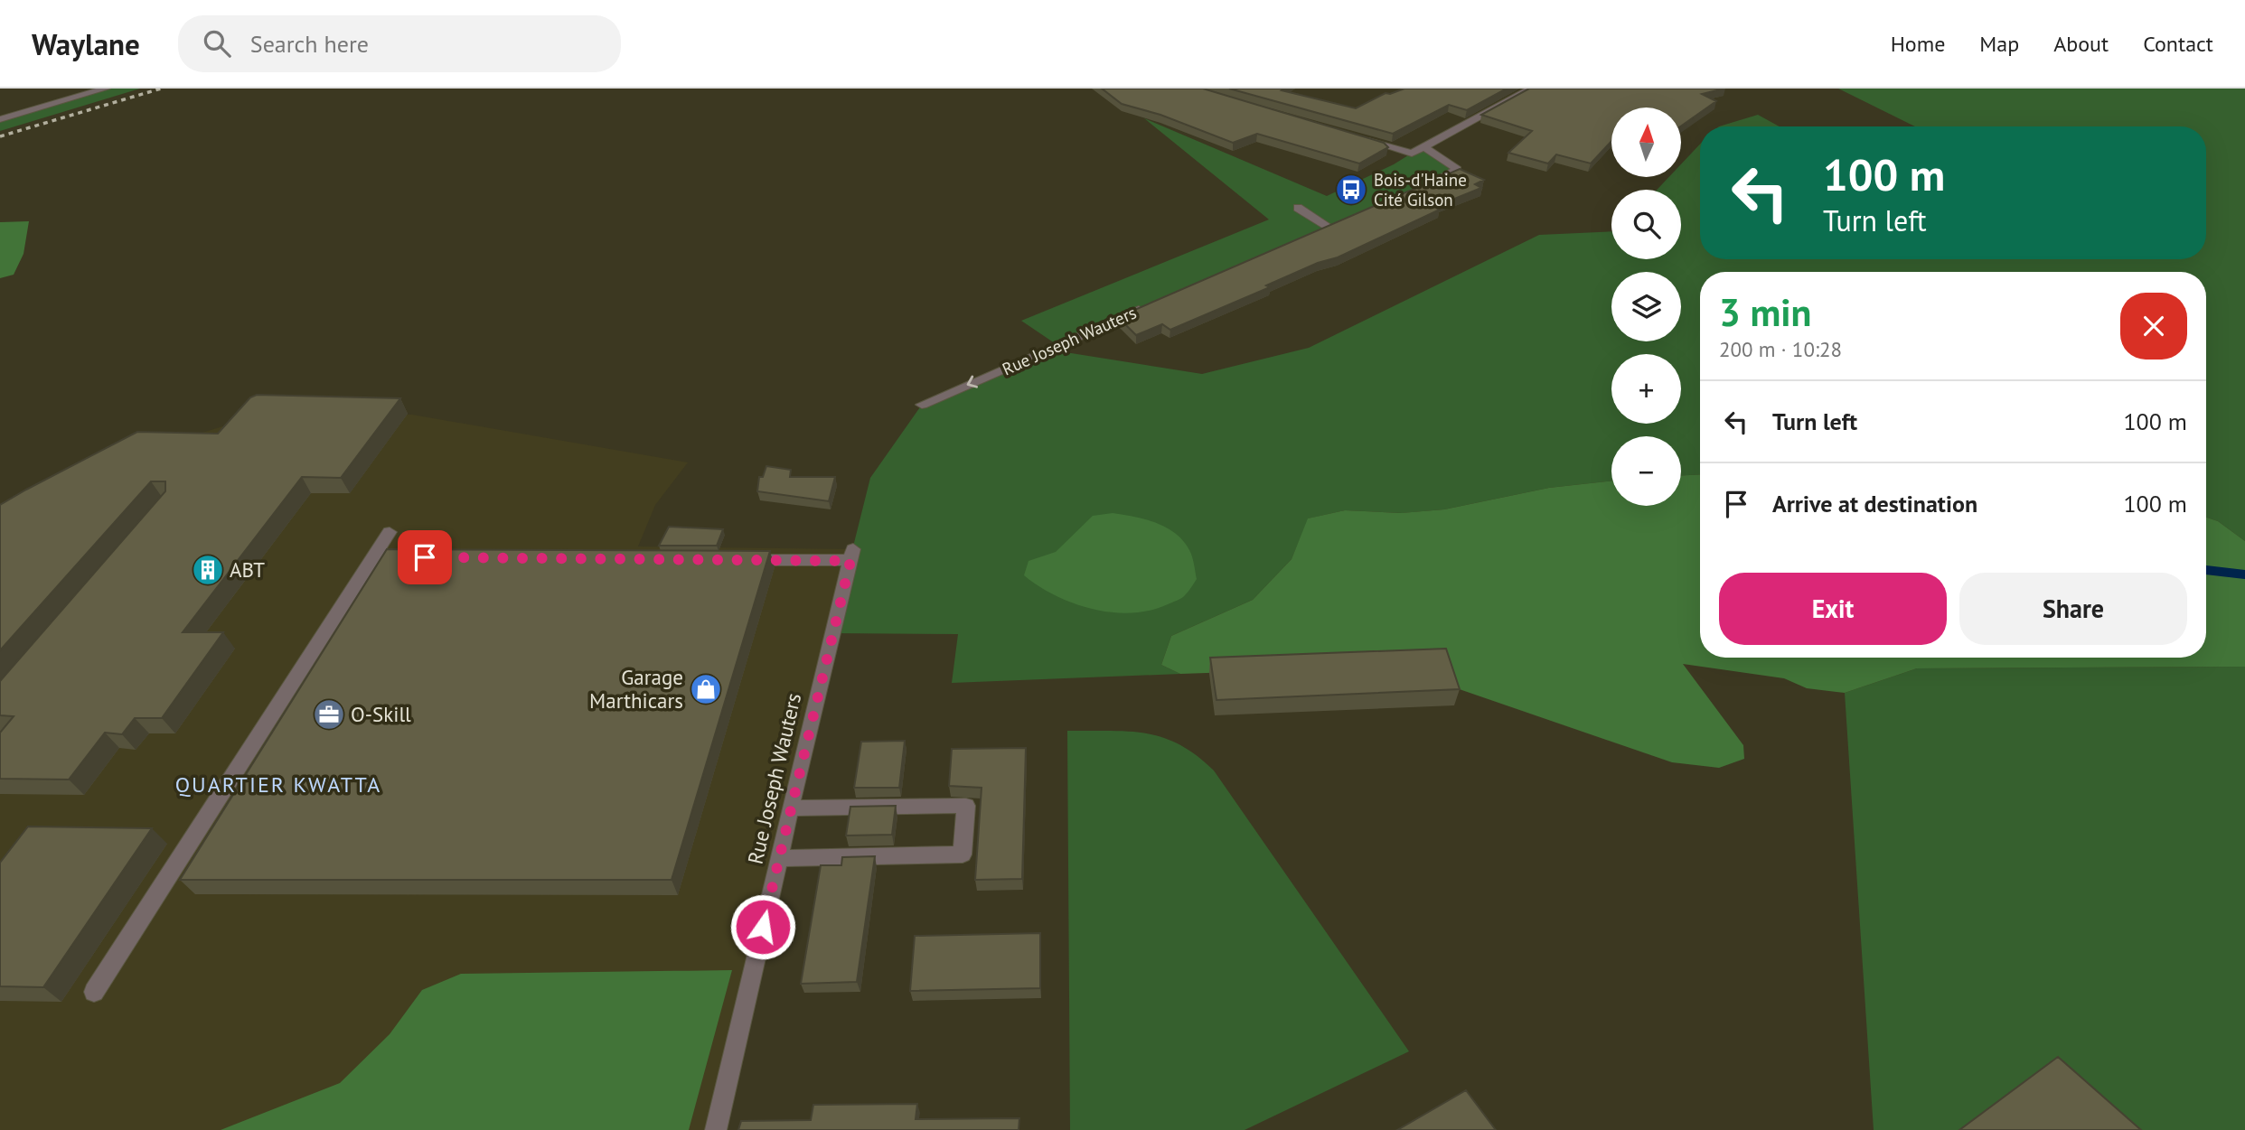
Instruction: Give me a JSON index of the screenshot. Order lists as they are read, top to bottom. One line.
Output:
{"streets":{"street":["Rue Joseph Wauters"]},"districts":["QUARTIER KWATTA"],"places":{"bus stop":["Bois-d'Haine Cité Gilson"],"building":["ABT"],"shop":["Garage Marthicars"],"office":["O-Skill"]},"north":"top","page":{"header":"Waylane","search":"Search here","nav":["Home","Map","About","Contact"],"map_buttons":["+","−"],"turn":["100 m","Turn left"],"heading":["3 min","200 m · 10:28"],"list":[{"name":"Turn left","value":"100 m"},{"name":"Arrive at destination","value":"100 m"}],"buttons":["Exit","Share"]}}
